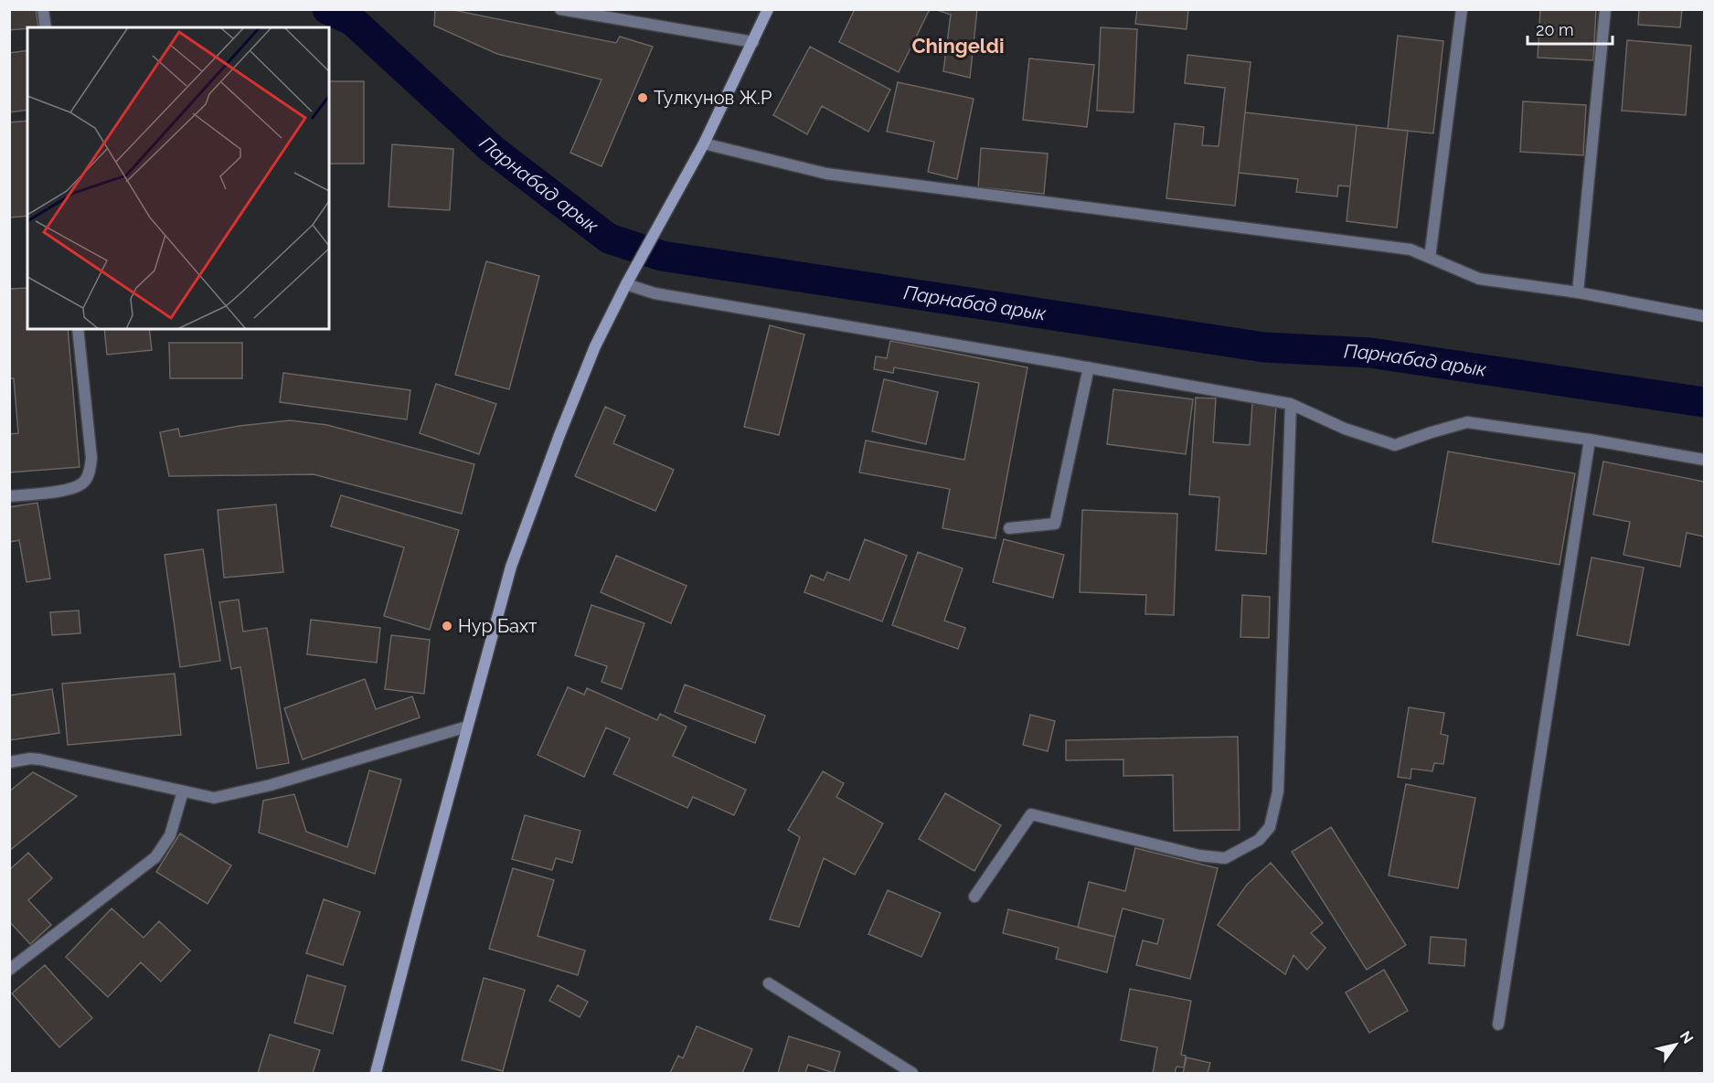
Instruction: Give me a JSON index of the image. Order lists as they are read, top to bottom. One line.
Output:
{"districts":["Chingeldi"],"water":["Парнабад арык"],"places":["Тулкунов Ж.Р","Нур Бахт"],"scale_bar":"20 m","north":"top right"}
